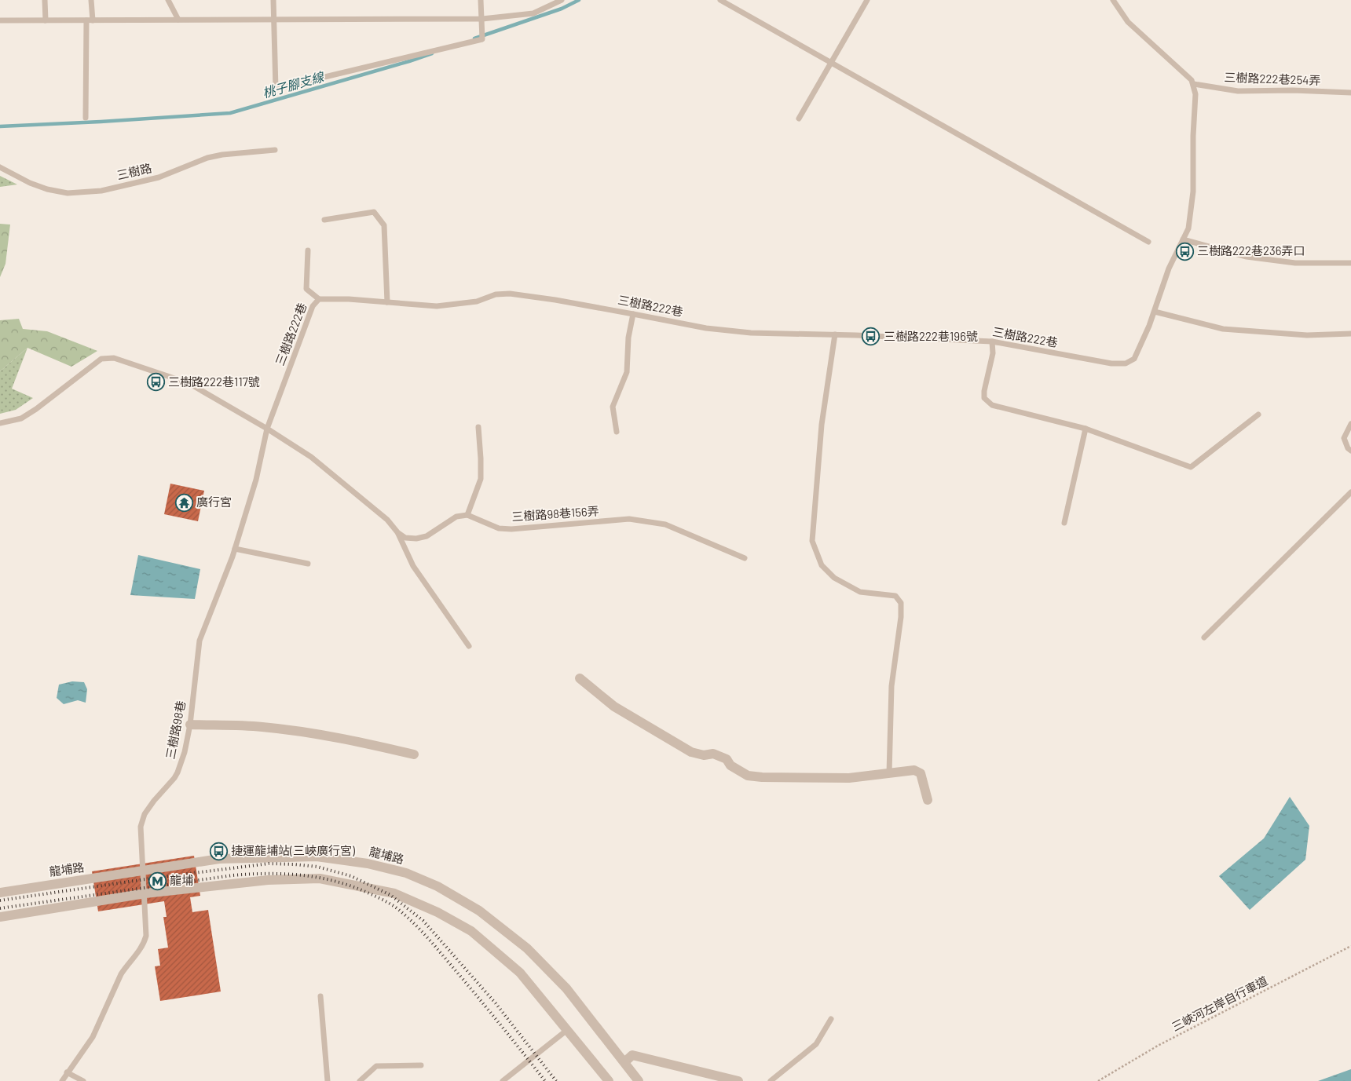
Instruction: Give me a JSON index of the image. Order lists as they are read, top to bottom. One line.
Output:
{"streets":{"street":["龍埔路"],"lane":["三樹路222巷254弄","三樹路","三樹路222巷","三樹路98巷156弄","三樹路98巷"],"path":["三峽河左岸自行車道"]},"crossings":[["三樹路222巷254弄","三樹路222巷"],["三樹路222巷","三樹路98巷"],["三樹路98巷","龍埔路"]],"water":["桃子腳支線"],"places":{"bus stop":["三樹路222巷236弄口","三樹路222巷196號","三樹路222巷117號","捷運龍埔站(三峽廣行宮)"],"temple":["廣行宮"],"metro station":["龍埔"]}}
